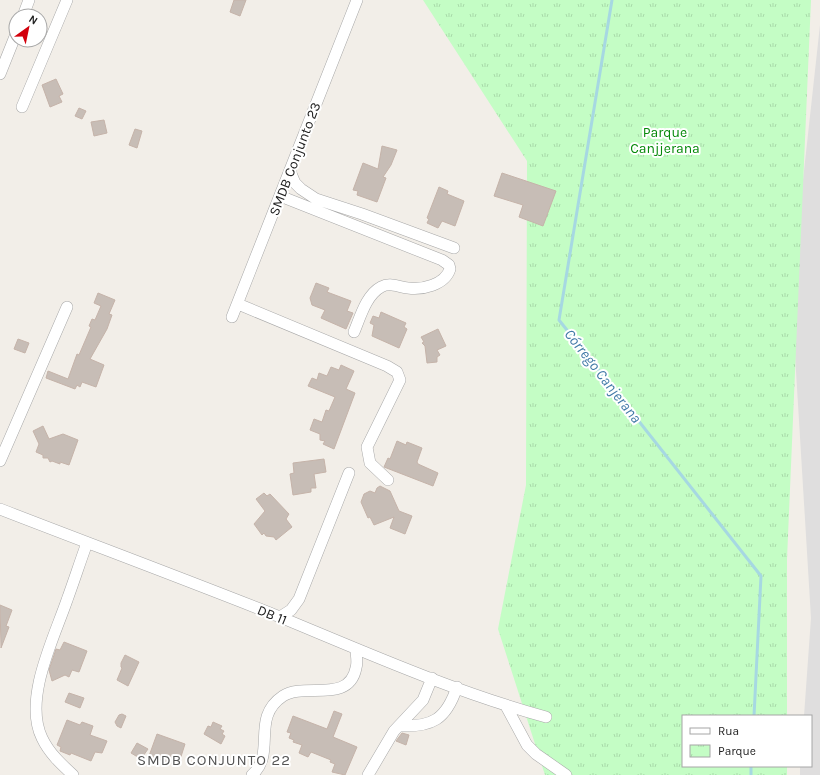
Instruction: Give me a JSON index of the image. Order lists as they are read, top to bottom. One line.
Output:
{"streets":{"street":["SMDB Conjunto 23","DB 11"]},"districts":["SMDB CONJUNTO 22"],"water":["Córrego Canjerana"],"parks":["Parque Canjjerana"],"legend":["Rua","Parque"],"north":"top right"}
